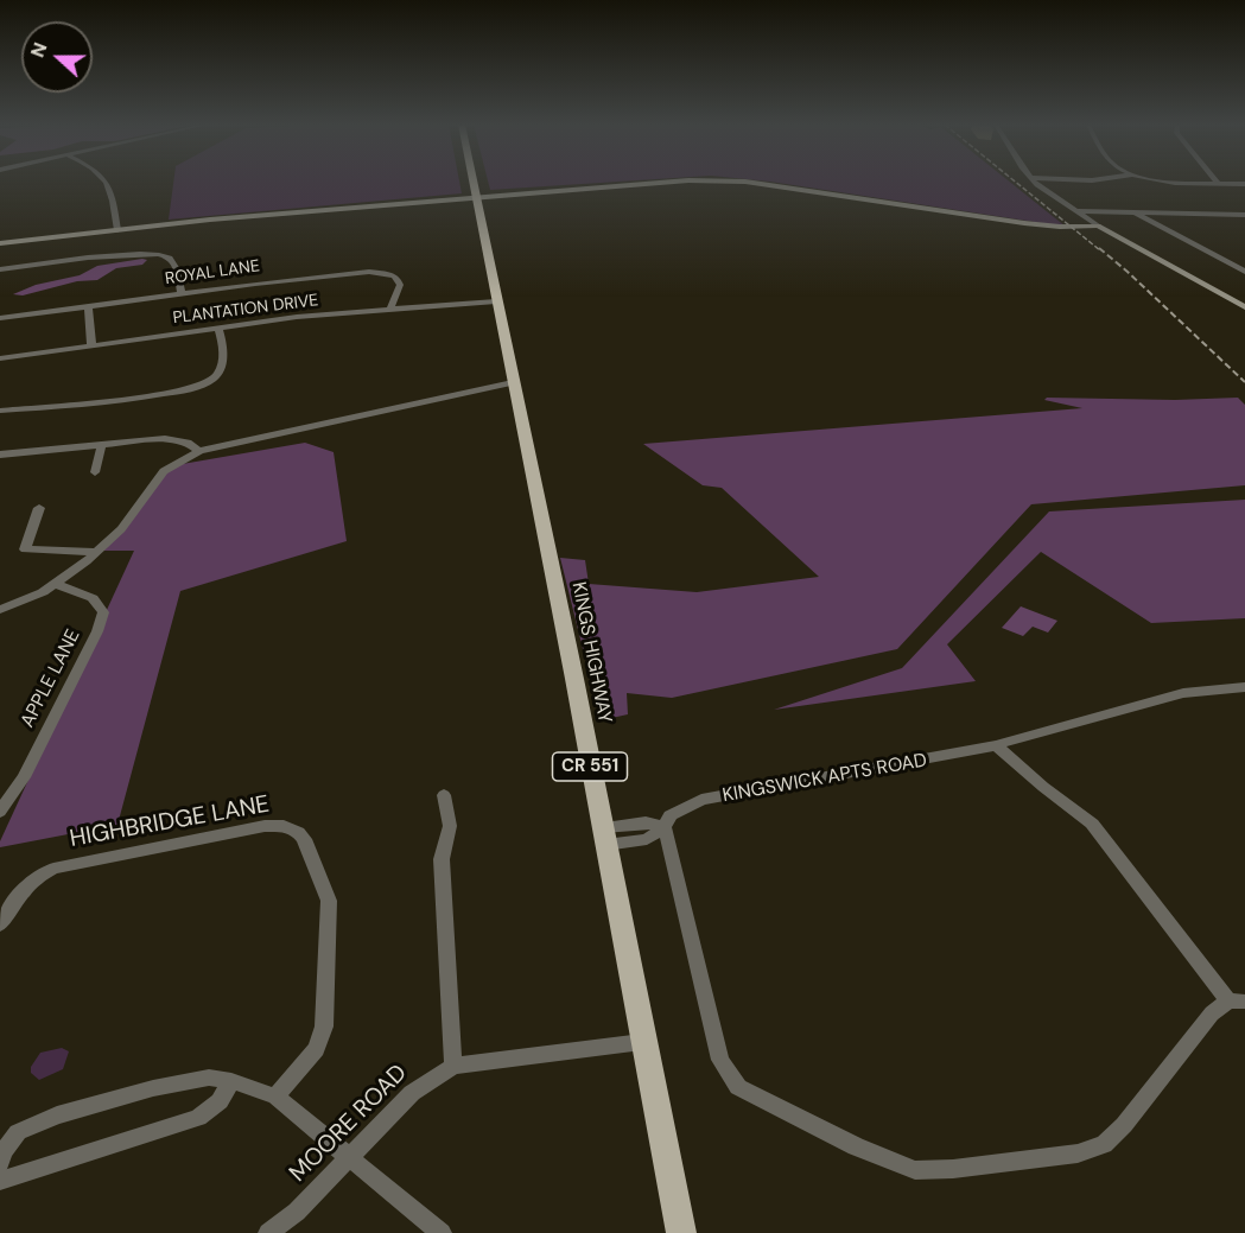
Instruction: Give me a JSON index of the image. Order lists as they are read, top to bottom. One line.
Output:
{"streets":{"main road":["KINGS HIGHWAY","CR 551"],"street":["ROYAL LANE","PLANTATION DRIVE","APPLE LANE","KINGSWICK APTS ROAD","HIGHBRIDGE LANE","MOORE ROAD"]},"crossings":[["ROYAL LANE","PLANTATION DRIVE"],["PLANTATION DRIVE","KINGS HIGHWAY"],["KINGS HIGHWAY","KINGSWICK APTS ROAD"],["KINGS HIGHWAY","MOORE ROAD"]],"north":"left"}
